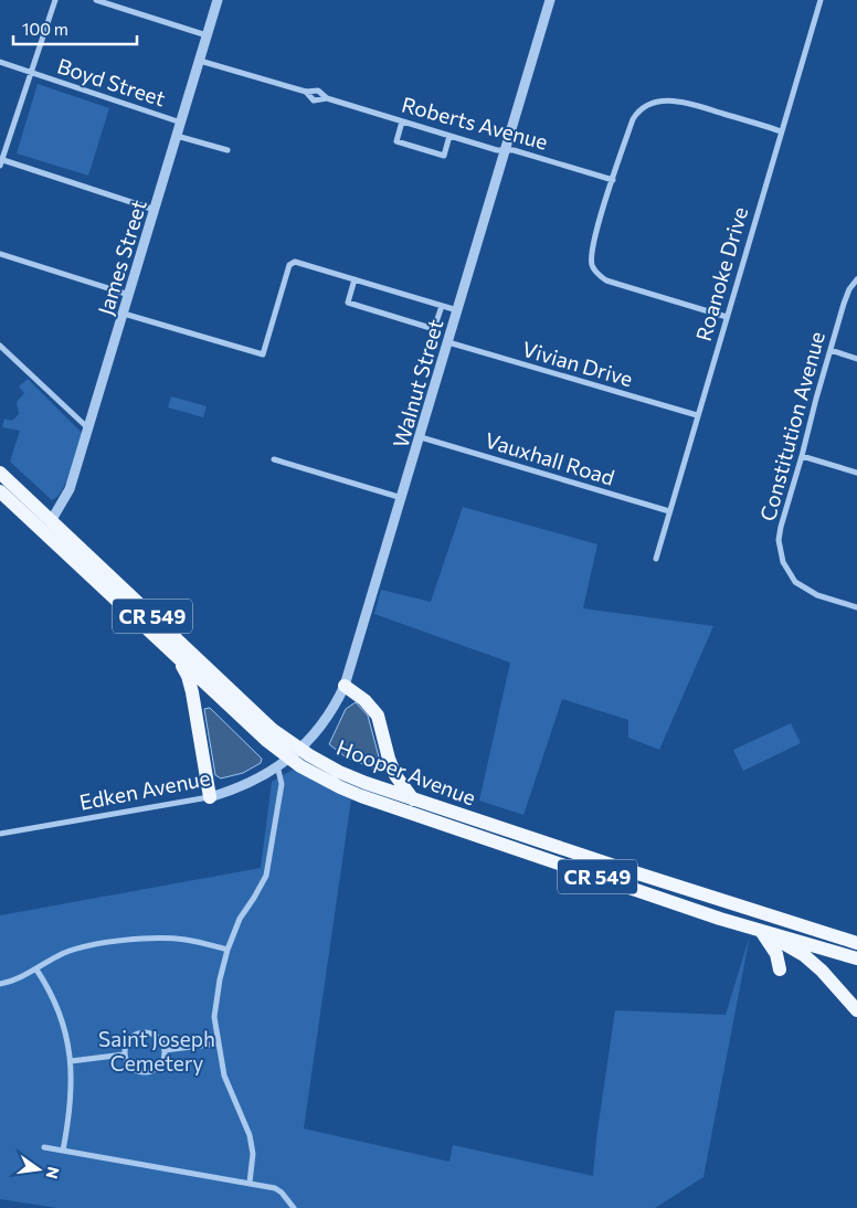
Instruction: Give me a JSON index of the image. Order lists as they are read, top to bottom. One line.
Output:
{"streets":{"main road":["CR 549","Hooper Avenue"],"street":["Boyd Street","Roberts Avenue","James Street","Roanoke Drive","Vivian Drive","Walnut Street","Constitution Avenue","Vauxhall Road","Edken Avenue"]},"crossings":[["Boyd Street","James Street"],["Roberts Avenue","James Street"],["Roberts Avenue","Walnut Street"],["James Street","Hooper Avenue"],["Roanoke Drive","Vivian Drive"],["Roanoke Drive","Vauxhall Road"],["Vivian Drive","Walnut Street"],["Walnut Street","Vauxhall Road"],["Walnut Street","Hooper Avenue"],["Walnut Street","Edken Avenue"],["Hooper Avenue","Edken Avenue"]],"parks":["Saint Joseph Cemetery"],"scale_bar":"100 m","north":"right"}
